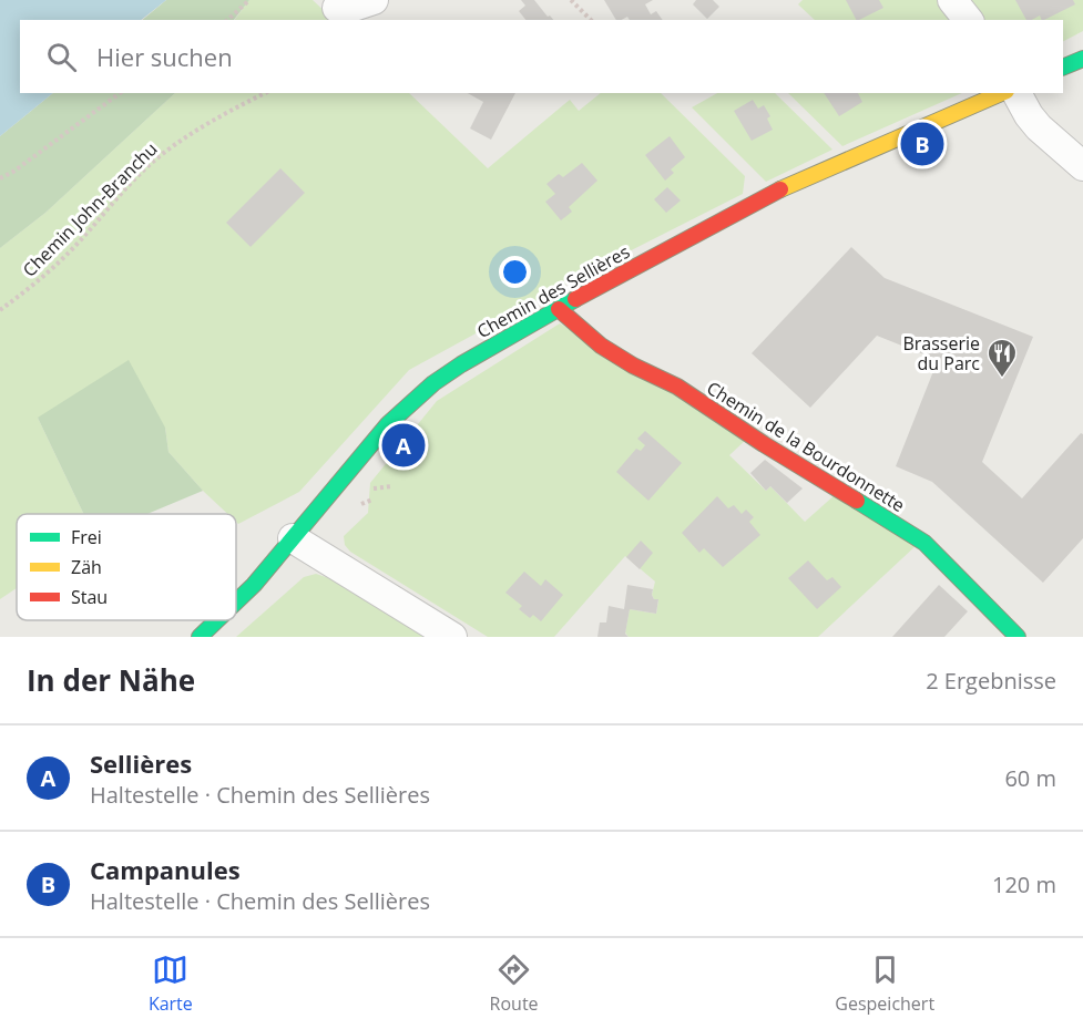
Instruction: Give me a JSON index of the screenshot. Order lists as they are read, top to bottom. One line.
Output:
{"streets":{"street":["Chemin des Sellières","Chemin de la Bourdonnette"],"path":["Chemin John-Branchu"]},"crossings":[["Chemin des Sellières","Chemin de la Bourdonnette"]],"places":{"restaurant":["Brasserie du Parc"]},"legend":["Frei","Zäh","Stau"],"page":{"search":"Hier suchen","pins":["B","A"],"heading":["In der Nähe","2 Ergebnisse"],"list":[{"mark":"A","name":"Sellières","note":"Haltestelle · Chemin des Sellières","value":"60 m"},{"mark":"B","name":"Campanules","note":"Haltestelle · Chemin des Sellières","value":"120 m"}],"nav":["Karte","Route","Gespeichert"]}}
